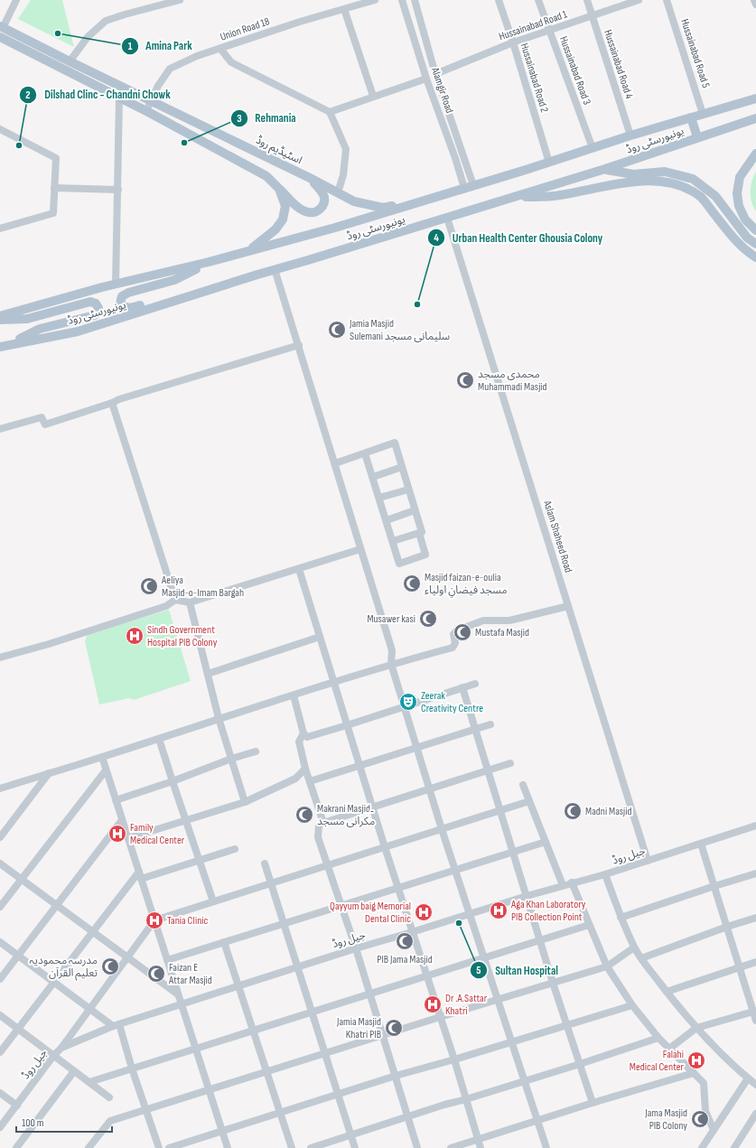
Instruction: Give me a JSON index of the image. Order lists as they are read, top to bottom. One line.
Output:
{"streets":{"main road":["یونیورسٹی روڈ","اسٹیڈیم روڈ"],"street":["Hussainabad Road 1","Union Road 18","Hussainabad Road 5","Hussainabad Road 4","Hussainabad Road 3","Hussainabad Road 2","Alamgir Road","Aslam Shaheed Road","جیل روڈ"]},"crossings":[["Hussainabad Road 1","Hussainabad Road 4"],["Hussainabad Road 1","Hussainabad Road 3"],["Hussainabad Road 1","Hussainabad Road 2"],["Hussainabad Road 1","Alamgir Road"],["Union Road 18","اسٹیڈیم روڈ"],["Hussainabad Road 5","یونیورسٹی روڈ"],["Hussainabad Road 4","یونیورسٹی روڈ"],["Hussainabad Road 3","یونیورسٹی روڈ"],["Hussainabad Road 2","یونیورسٹی روڈ"],["Alamgir Road","یونیورسٹی روڈ"],["یونیورسٹی روڈ","اسٹیڈیم روڈ"],["یونیورسٹی روڈ","Aslam Shaheed Road"],["Aslam Shaheed Road","جیل روڈ"]],"places":{"other":["Amina Park","Rehmania","Dilshad Clinc - Chandni Chowk","Urban Health Center Ghousia Colony","Sultan Hospital"],"mosque":["Jamia Masjid Sulemani سلیمانی مسجد","محمدی مسجد Muhammadi Masjid","Masjid faizan-e-oulia مسجد فیضانِ اولیاء","Aeliya Masjid-o-Imam Bargah","Musawer kasi","Mustafa Masjid","Madni Masjid","Makrani Masjid۔ مکرانی مسجد","PIB Jama Masjid","مدرسہ محمودیہ تعلیم القرآن","Faizan E Attar Masjid","Jamia Masjid Khatri PIB","Jama Masjid PIB Colony"],"hospital":["Sindh Government Hospital PIB Colony","Family Medical Center","Aga Khan Laboratory PIB Collection Point","Qayyum baig Memorial Dental Clinic","Tania Clinic","Dr .A.Sattar Khatri","Falahi Medical Center"],"theatre":["Zeerak Creativity Centre"]},"scale_bar":"100 m"}
